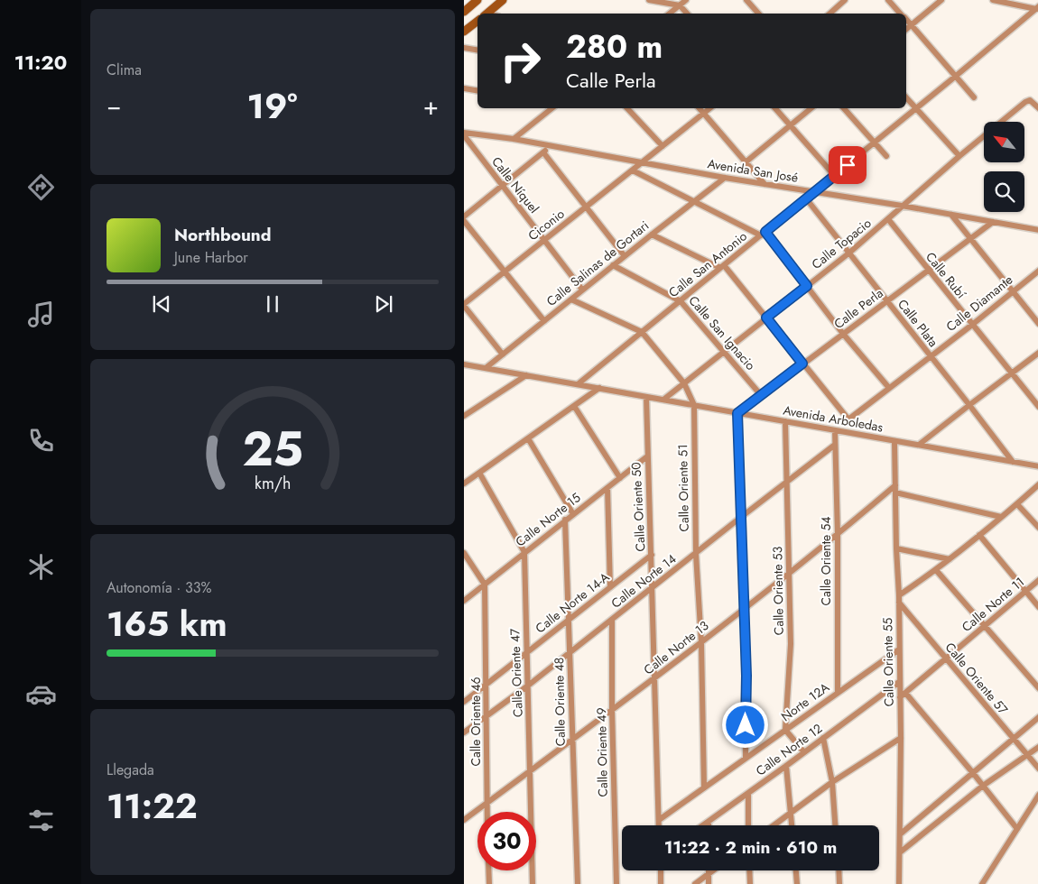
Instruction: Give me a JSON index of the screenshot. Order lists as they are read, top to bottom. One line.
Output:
{"streets":{"street":["Avenida San José","Calle Níquel","Ciconio","Calle Topacio","Calle Salinas de Gortari","Calle San Antonio","Calle Rubí","Calle Diamante","Calle Perla","Calle Plata","Calle San Ignacio","Avenida Arboledas","Calle Oriente 51","Calle Oriente 50","Calle Norte 15","Calle Oriente 54","Calle Norte 14","Calle Oriente 53","Calle Norte 14-A","Calle Norte 11","Calle Norte 13","Calle Oriente 55","Calle Oriente 47","Calle Oriente 57","Calle Oriente 48","Norte 12A","Calle Oriente 46","Calle Norte 12","Calle Oriente 49"]},"crossings":[["Avenida San José","Ciconio"],["Avenida San José","Calle Topacio"],["Avenida San José","Calle Salinas de Gortari"],["Avenida San José","Calle San Antonio"],["Avenida San José","Calle Perla"],["Calle Níquel","Ciconio"],["Calle Níquel","Calle Salinas de Gortari"],["Calle Topacio","Calle Rubí"],["Calle Topacio","Calle Plata"],["Calle Topacio","Calle San Ignacio"],["Calle Topacio","Avenida Arboledas"],["Calle Salinas de Gortari","Calle San Ignacio"],["Calle Salinas de Gortari","Avenida Arboledas"],["Calle San Antonio","Calle Plata"],["Calle San Antonio","Calle San Ignacio"],["Calle San Antonio","Avenida Arboledas"],["Calle Rubí","Calle Diamante"],["Calle Rubí","Calle Perla"],["Calle Diamante","Calle Plata"],["Calle Perla","Calle Plata"],["Calle Perla","Calle San Ignacio"],["Calle Perla","Avenida Arboledas"],["Calle Plata","Avenida Arboledas"],["Avenida Arboledas","Calle Oriente 51"],["Avenida Arboledas","Calle Oriente 50"],["Avenida Arboledas","Calle Oriente 54"],["Avenida Arboledas","Calle Oriente 53"],["Avenida Arboledas","Calle Oriente 55"],["Calle Oriente 51","Calle Norte 14"],["Calle Oriente 51","Calle Norte 13"],["Calle Oriente 51","Norte 12A"],["Calle Oriente 50","Calle Norte 15"],["Calle Oriente 50","Calle Norte 14"],["Calle Oriente 50","Calle Norte 14-A"],["Calle Oriente 50","Calle Norte 13"],["Calle Oriente 50","Norte 12A"],["Calle Norte 15","Calle Oriente 47"],["Calle Norte 15","Calle Oriente 48"],["Calle Norte 15","Calle Oriente 46"],["Calle Oriente 54","Calle Norte 14"],["Calle Oriente 54","Calle Norte 13"],["Calle Oriente 54","Norte 12A"],["Calle Norte 14","Calle Oriente 53"],["Calle Norte 14","Calle Oriente 47"],["Calle Norte 14","Calle Oriente 48"],["Calle Norte 14","Calle Oriente 46"],["Calle Norte 14","Calle Oriente 49"],["Calle Oriente 53","Calle Norte 13"],["Calle Oriente 53","Norte 12A"],["Calle Norte 14-A","Calle Oriente 47"],["Calle Norte 14-A","Calle Oriente 48"],["Calle Norte 14-A","Calle Oriente 46"],["Calle Norte 11","Calle Oriente 55"],["Calle Norte 11","Calle Oriente 57"],["Calle Norte 13","Calle Oriente 55"],["Calle Norte 13","Calle Oriente 47"],["Calle Norte 13","Calle Oriente 48"],["Calle Norte 13","Calle Oriente 46"],["Calle Norte 13","Calle Oriente 49"],["Calle Oriente 55","Calle Oriente 57"],["Calle Oriente 55","Norte 12A"],["Calle Oriente 55","Calle Norte 12"]],"north":"top left","page":{"tabs":"11:20","tile":["Clima",["Autonomía · 33%","165 km"],["Llegada","11:22"]],"turn":["280 m","Calle Perla"],"heat":["−","19°","+"],"song":["Northbound","June Harbor"],"limit":"30","trip":"11:22 · 2 min · 610 m","gauge":["25","km/h"]}}
